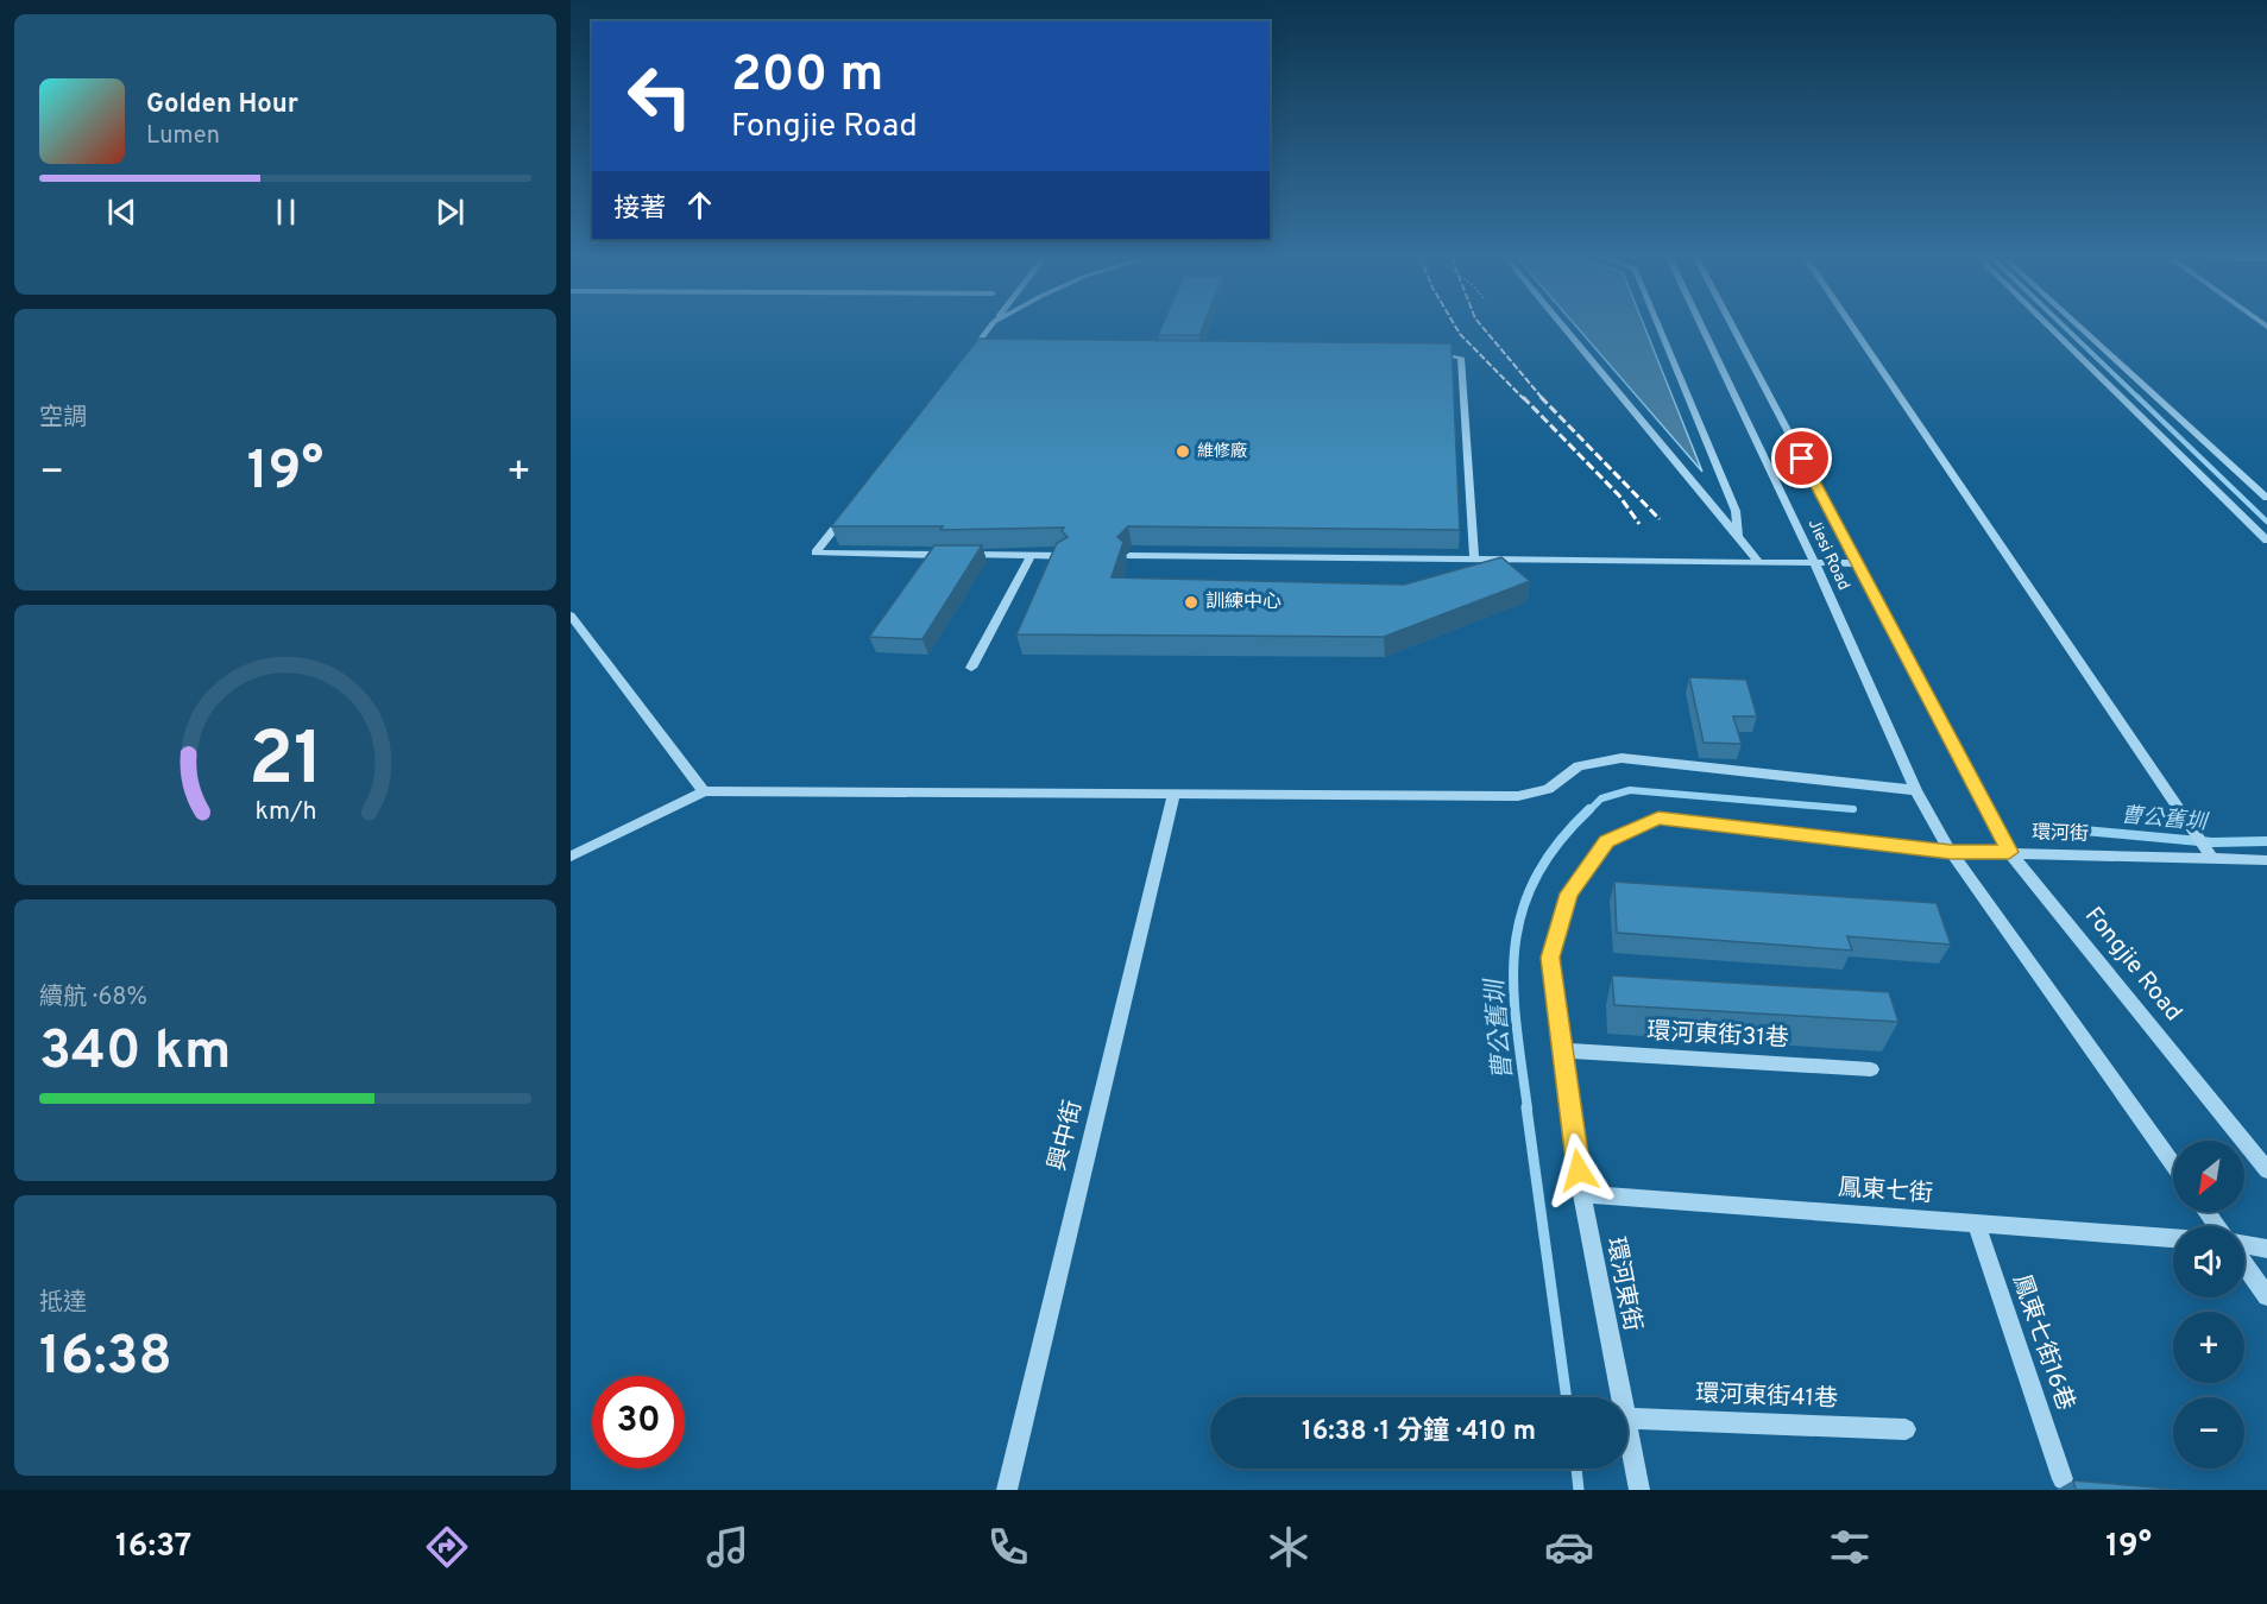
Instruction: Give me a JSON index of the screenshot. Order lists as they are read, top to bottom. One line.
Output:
{"streets":{"street":["Jiesi Road","環河街","Fongjie Road","環河東街31巷","興中街","鳳東七街","環河東街","鳳東七街16巷","環河東街41巷"]},"crossings":[["Jiesi Road","Fongjie Road"],["環河街","Fongjie Road"],["環河街","環河東街"],["環河東街31巷","環河東街"],["鳳東七街","環河東街"],["鳳東七街","鳳東七街16巷"]],"water":["曹公舊圳"],"places":["維修廠","訓練中心"],"north":"bottom left","page":{"turn":["200 m","Fongjie Road"],"song":["Golden Hour","Lumen"],"then":"接著","tile":["空調",["續航 · 68%","340 km"],["抵達","16:38"]],"heat":["−","19°","+"],"map_buttons":["+","−"],"limit":"30","trip":"16:38 · 1 分鐘 · 410 m","tabs":["16:37","19°"],"gauge":["21","km/h"]}}
